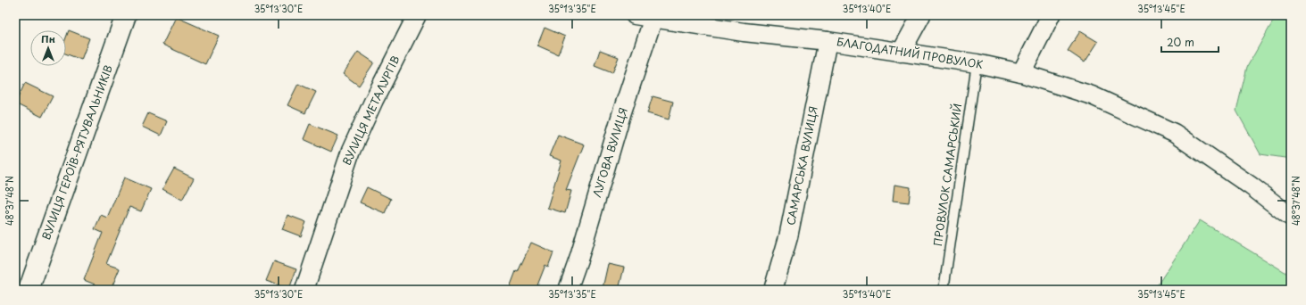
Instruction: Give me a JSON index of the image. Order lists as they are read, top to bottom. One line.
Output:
{"streets":{"street":["БЛАГОДАТНИЙ ПРОВУЛОК","ВУЛИЦЯ МЕТАЛУРГІВ","ВУЛИЦЯ ГЕРОЇВ-РЯТУВАЛЬНИКІВ","ЛУГОВА ВУЛИЦЯ","САМАРСЬКА ВУЛИЦЯ"],"lane":["ПРОВУЛОК САМАРСЬКИЙ"]},"crossings":[["БЛАГОДАТНИЙ ПРОВУЛОК","ЛУГОВА ВУЛИЦЯ"],["БЛАГОДАТНИЙ ПРОВУЛОК","САМАРСЬКА ВУЛИЦЯ"],["БЛАГОДАТНИЙ ПРОВУЛОК","ПРОВУЛОК САМАРСЬКИЙ"]],"scale_bar":"20 m","north":"top","coordinates":["35°13'30\"E","35°13'35\"E","35°13'40\"E","35°13'45\"E","48°37'48\"N"]}
